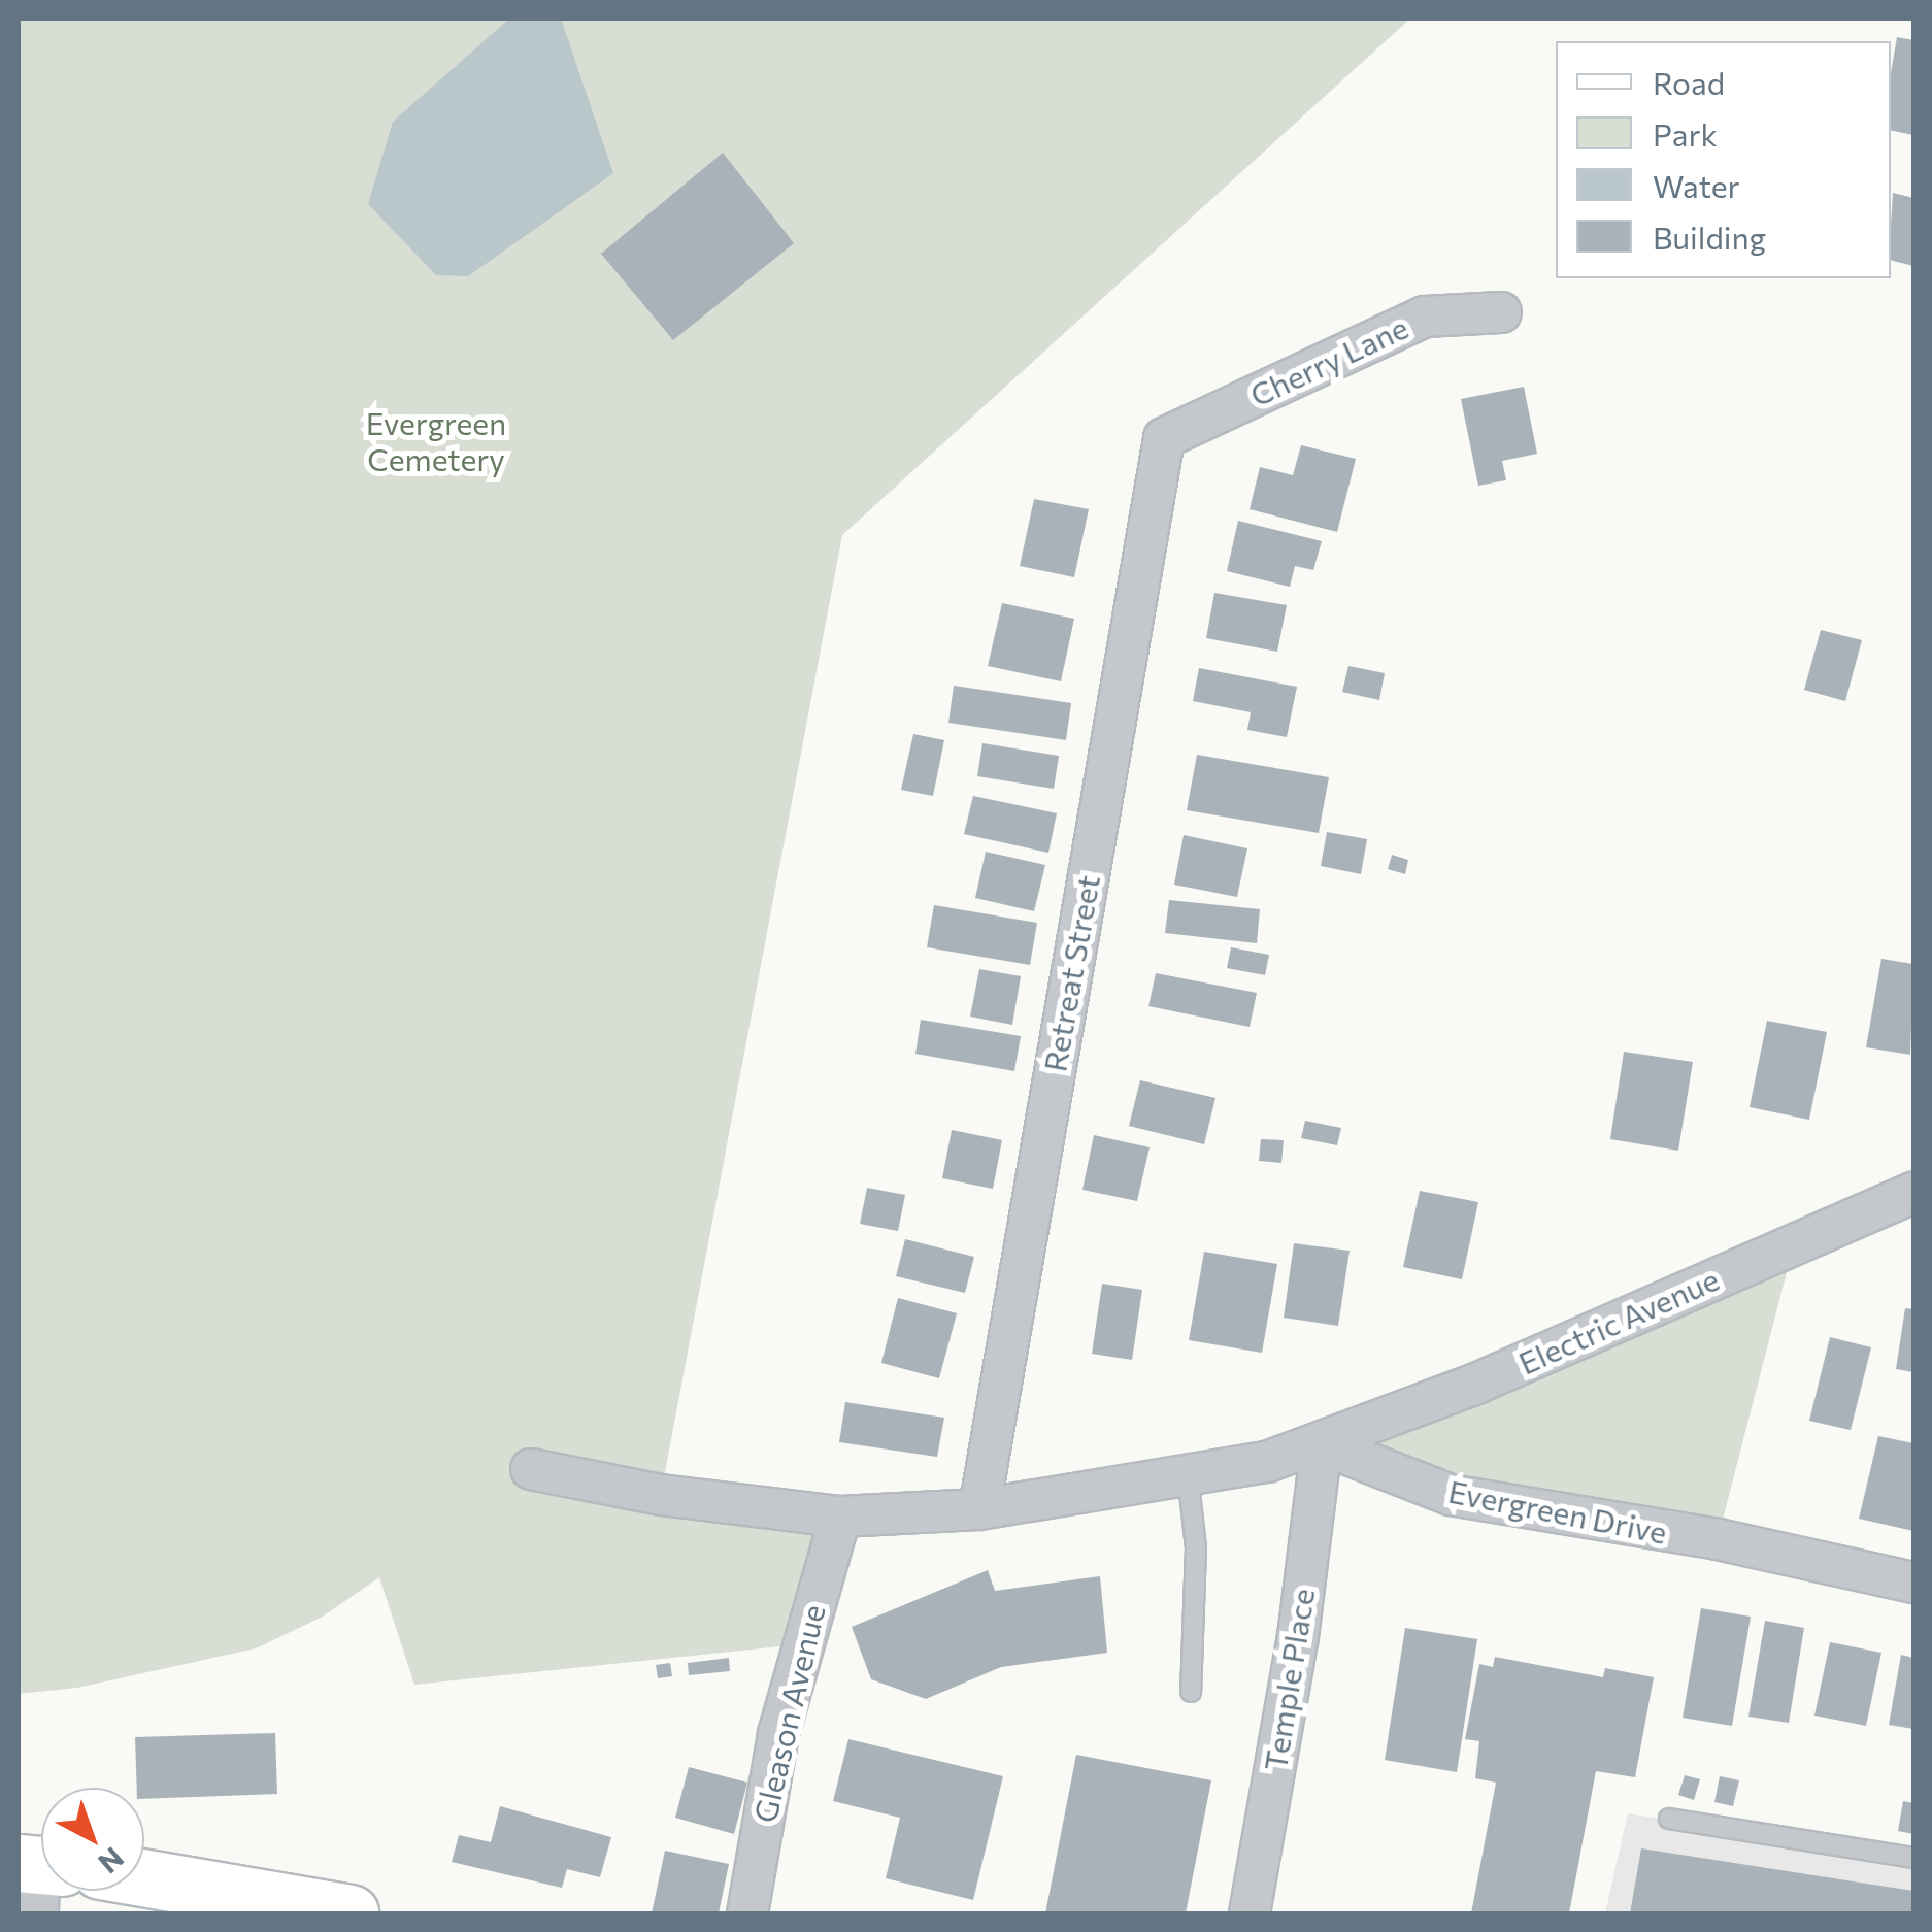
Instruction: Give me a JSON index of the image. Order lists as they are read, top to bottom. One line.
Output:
{"streets":{"street":["Cherry Lane","Retreat Street","Electric Avenue","Evergreen Drive","Temple Place","Gleason Avenue"]},"crossings":[["Cherry Lane","Retreat Street"],["Electric Avenue","Evergreen Drive"],["Electric Avenue","Temple Place"],["Evergreen Drive","Temple Place"]],"parks":["Evergreen Cemetery"],"legend":["Road","Park","Water","Building"],"north":"bottom right"}
